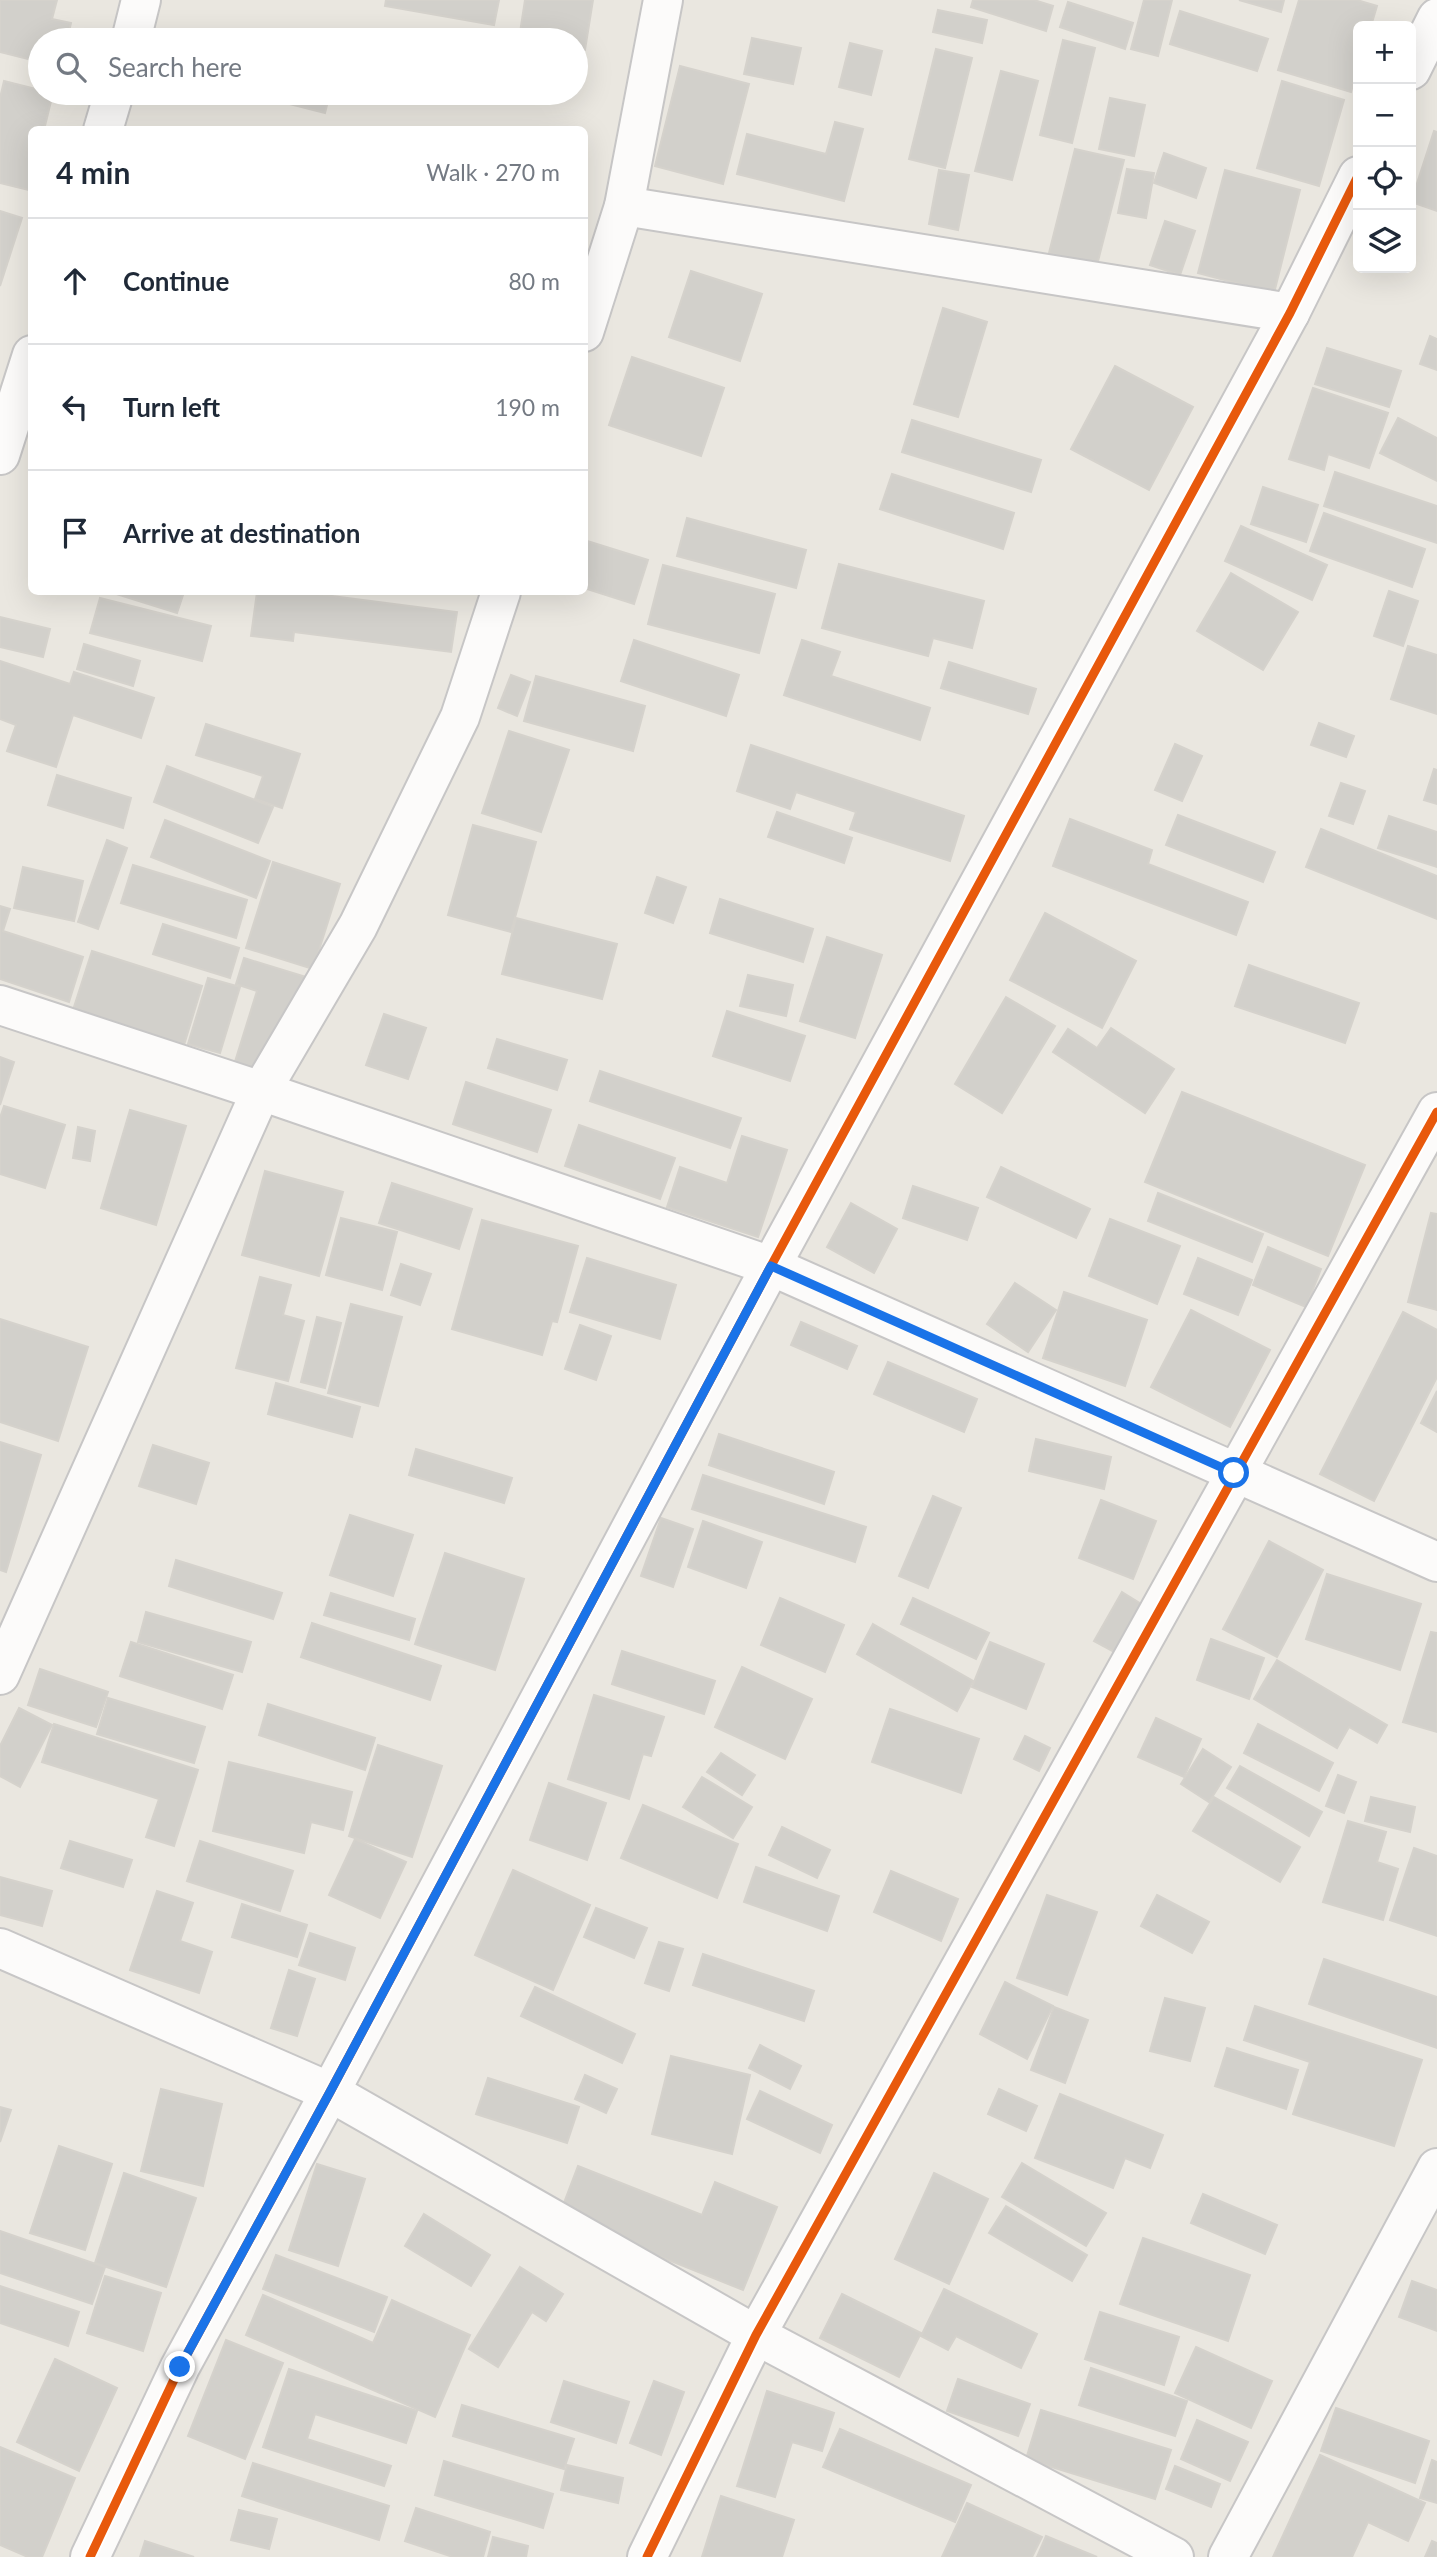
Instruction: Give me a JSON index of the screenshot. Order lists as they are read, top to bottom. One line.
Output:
{"page":{"map_buttons":["+","−"],"search":"Search here","heading":["4 min","Walk · 270 m"],"list":[["Continue","80 m"],["Turn left","190 m"],"Arrive at destination"]}}
